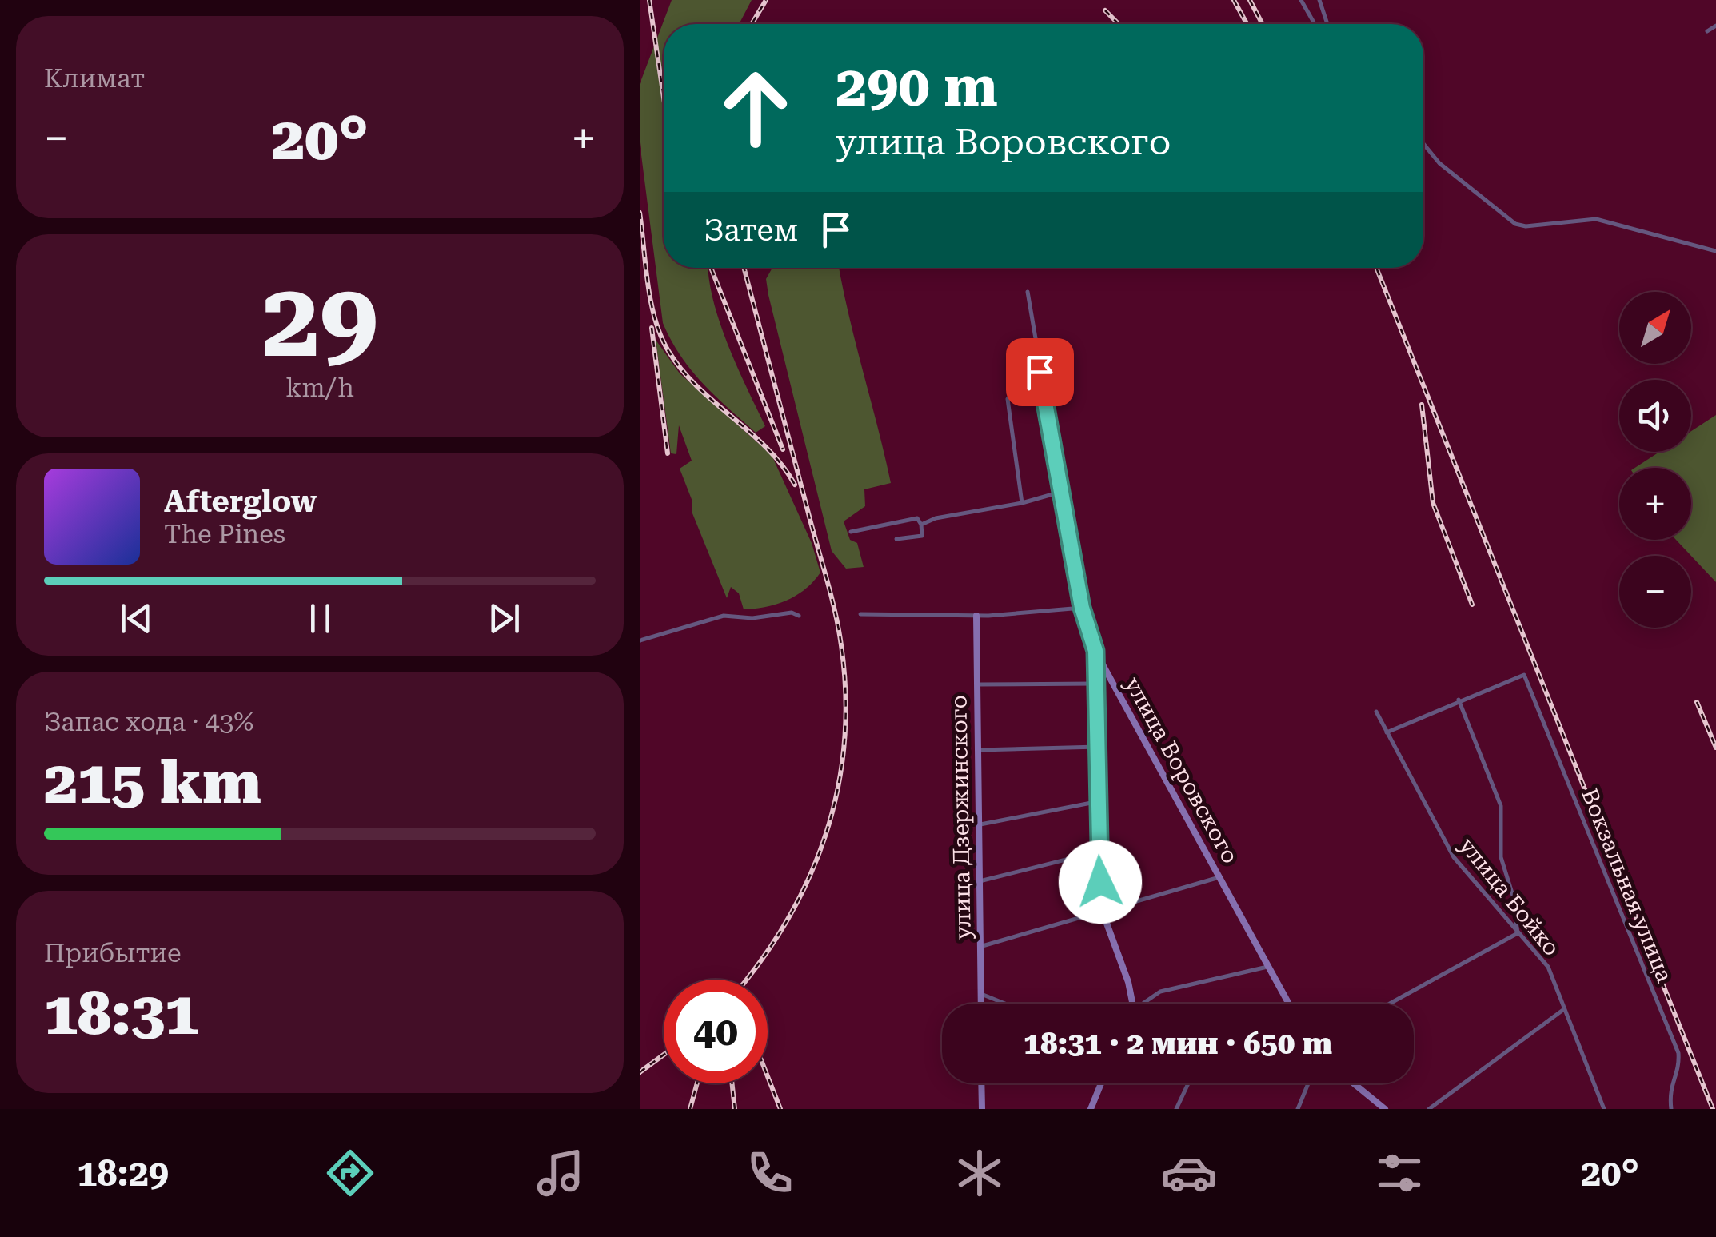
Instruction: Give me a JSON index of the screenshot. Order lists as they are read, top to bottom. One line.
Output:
{"streets":{"street":["улица Воровского","улица Дзержинского","Вокзальная улица","улица Бойко"]},"north":"top right","page":{"tile":["Климат",["29","km/h"],["Запас хода · 43%","215 km"],["Прибытие","18:31"]],"turn":["290 m","улица Воровского"],"heat":["−","20°","+"],"then":"Затем","map_buttons":["+","−"],"song":["Afterglow","The Pines"],"limit":"40","trip":"18:31 · 2 мин · 650 m","tabs":["18:29","20°"]}}
